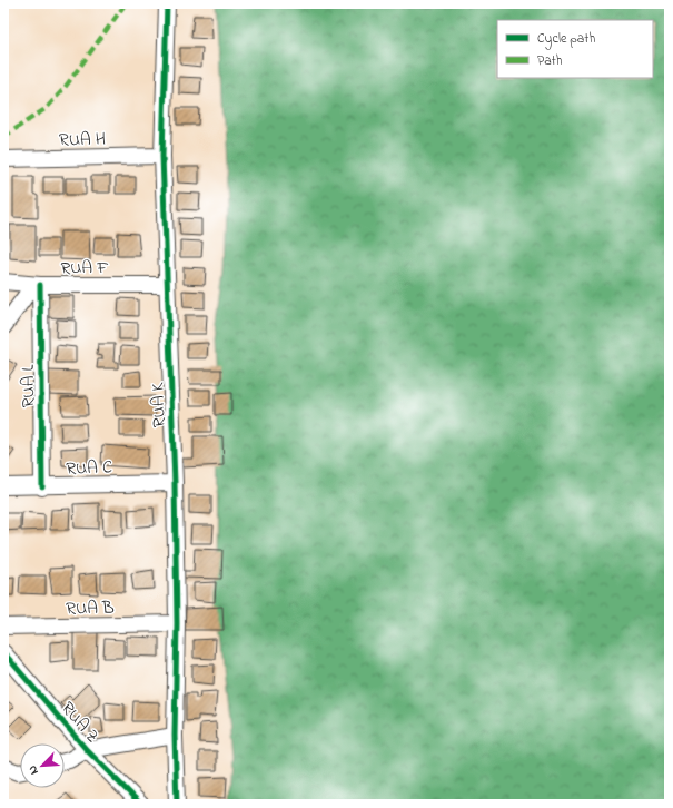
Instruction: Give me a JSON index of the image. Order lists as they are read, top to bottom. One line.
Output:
{"streets":{"street":["RUA H","RUA F","RUA L","RUA K","RUA C","RUA B","RUA Z"]},"crossings":[["RUA H","RUA K"],["RUA F","RUA L"],["RUA F","RUA K"],["RUA L","RUA C"],["RUA K","RUA C"],["RUA K","RUA B"]],"legend":["Cycle path","Path"],"north":"bottom left"}
